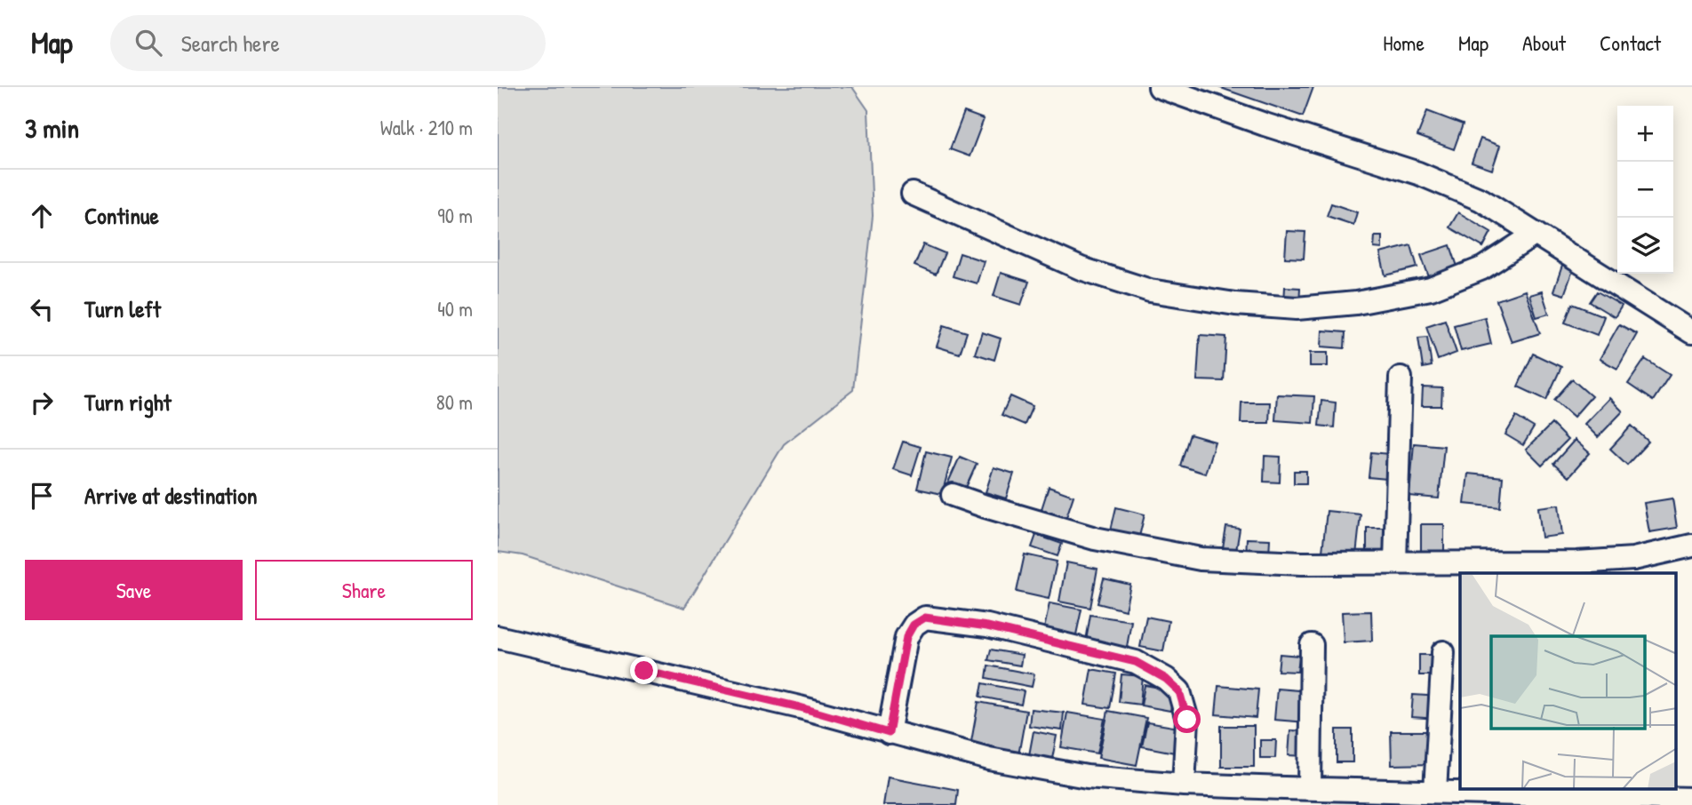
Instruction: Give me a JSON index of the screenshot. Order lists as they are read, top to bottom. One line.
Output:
{"page":{"header":"Map","search":"Search here","nav":["Home","Map","About","Contact"],"heading":["3 min","Walk · 210 m"],"map_buttons":["+","−"],"list":[["Continue","90 m"],["Turn left","40 m"],["Turn right","80 m"],"Arrive at destination"],"buttons":["Save","Share"]}}
